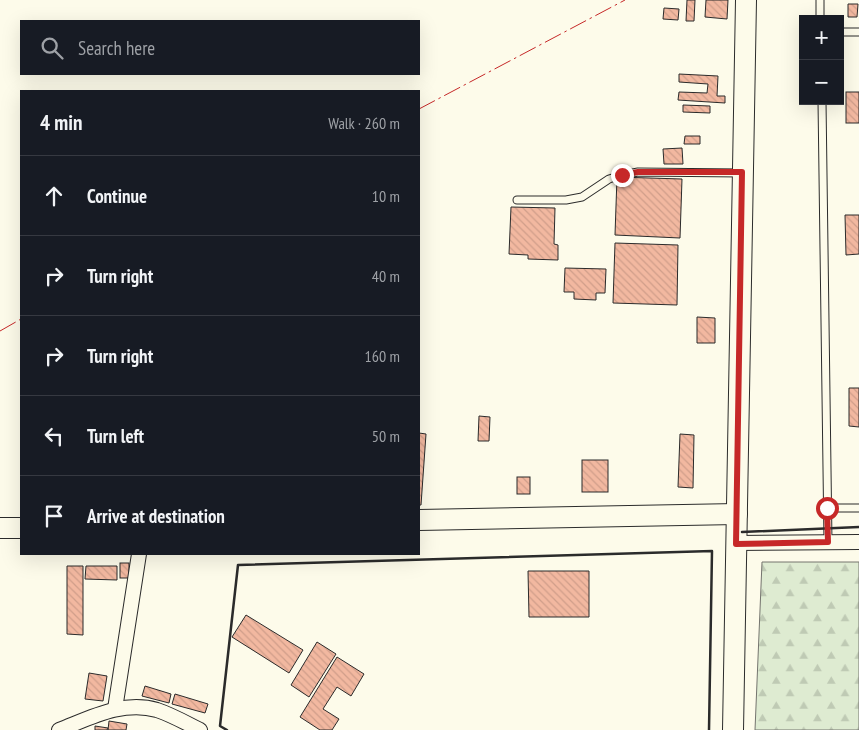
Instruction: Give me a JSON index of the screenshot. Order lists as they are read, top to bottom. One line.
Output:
{"page":{"map_buttons":["+","−"],"search":"Search here","heading":["4 min","Walk · 260 m"],"list":[["Continue","10 m"],["Turn right","40 m"],["Turn right","160 m"],["Turn left","50 m"],"Arrive at destination"]}}
